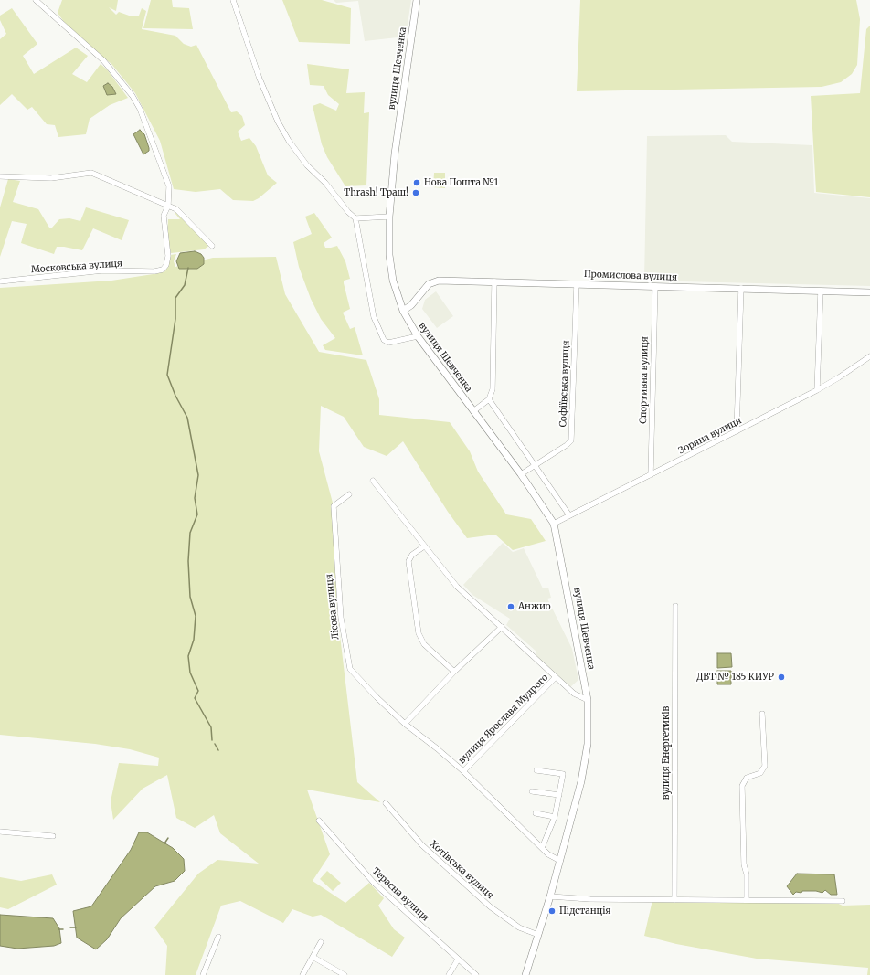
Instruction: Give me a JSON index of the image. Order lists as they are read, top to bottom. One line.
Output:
{"streets":{"street":["вулиця Шевченка","Московська вулиця","Промислова вулиця","Спортивна вулиця","Софіївська вулиця","Зоряна вулиця","Лісова вулиця","вулиця Ярослава Мудрого","вулиця Енергетиків","Хотівська вулиця","Терасна вулиця"]},"crossings":[["вулиця Шевченка","Промислова вулиця"],["вулиця Шевченка","Зоряна вулиця"],["вулиця Шевченка","вулиця Ярослава Мудрого"],["вулиця Шевченка","Хотівська вулиця"],["Промислова вулиця","Спортивна вулиця"],["Промислова вулиця","Софіївська вулиця"],["Спортивна вулиця","Зоряна вулиця"],["Лісова вулиця","вулиця Ярослава Мудрого"]],"places":["Нова Пошта №1","Thrash! Траш!","Анжио","ДВТ № 185 КИУР","Підстанція"]}
